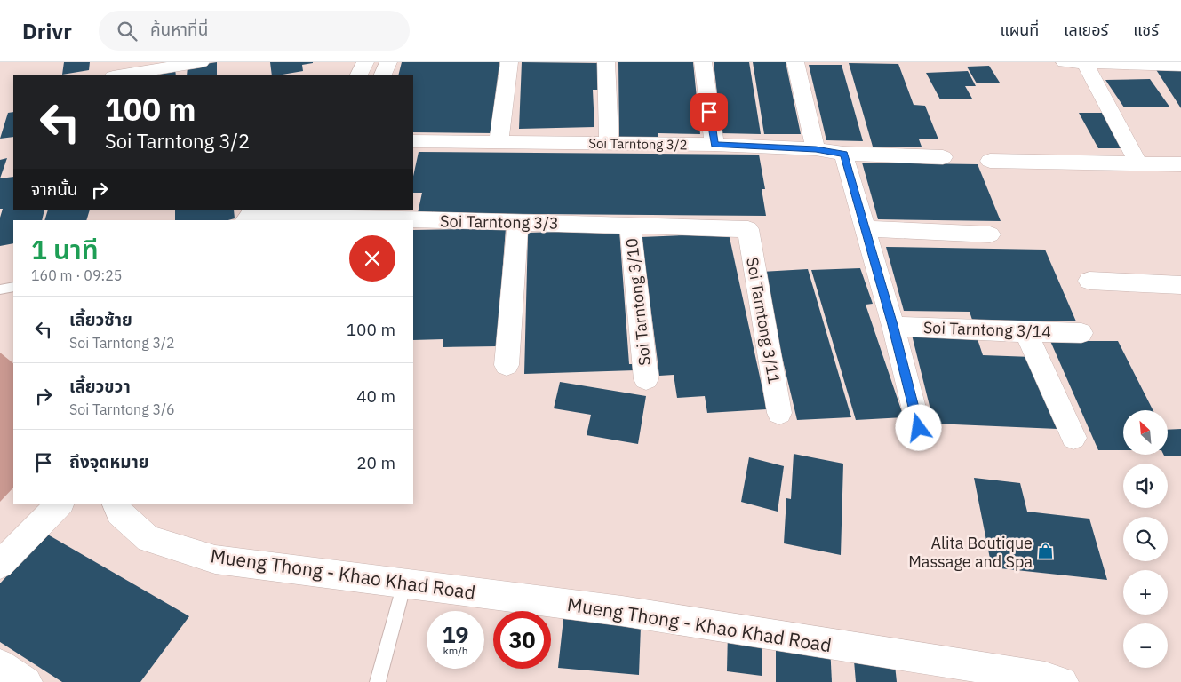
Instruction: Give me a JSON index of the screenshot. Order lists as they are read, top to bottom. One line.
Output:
{"streets":{"street":["Soi Tarntong 3/2","Soi Tarntong 3/3","Soi Tarntong 3/10","Soi Tarntong 3/11","Soi Tarntong 3/14","Mueng Thong - Khao Khad Road"]},"crossings":[["Soi Tarntong 3/3","Soi Tarntong 3/10"],["Soi Tarntong 3/3","Soi Tarntong 3/11"]],"places":{"shop":["Alita Boutique Massage and Spa"]},"north":"top left","page":{"header":"Drivr","search":"ค้นหาที่นี่","nav":["แผนที่","เลเยอร์","แชร์"],"turn":["100 m","Soi Tarntong 3/2"],"then":"จากนั้น","heading":["1 นาที","160 m · 09:25"],"list":[{"name":"เลี้ยวซ้าย","note":"Soi Tarntong 3/2","value":"100 m"},{"name":"เลี้ยวขวา","note":"Soi Tarntong 3/6","value":"40 m"},{"name":"ถึงจุดหมาย","value":"20 m"}],"map_buttons":["+","−"],"speed":"19 km/h","limit":"30"}}
